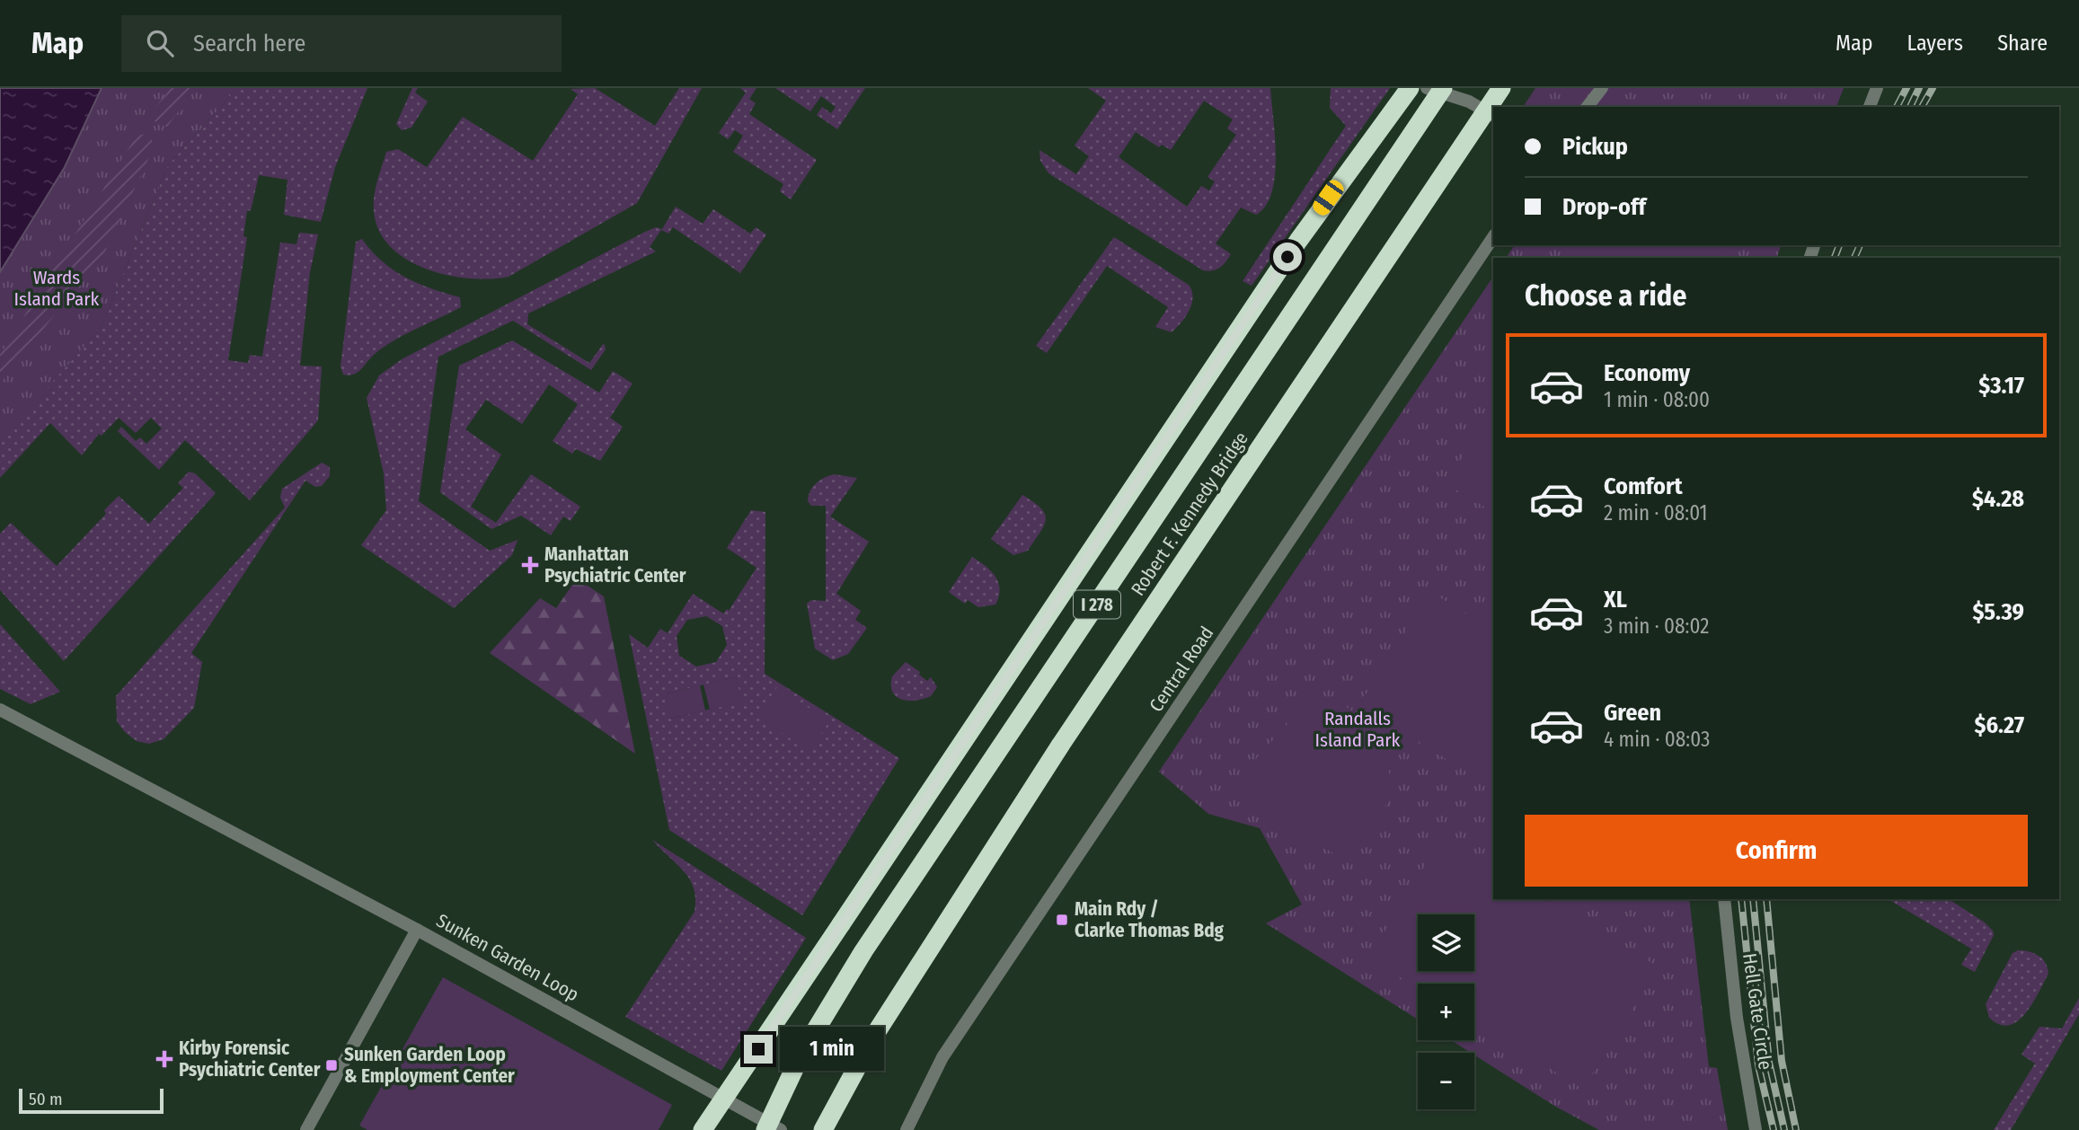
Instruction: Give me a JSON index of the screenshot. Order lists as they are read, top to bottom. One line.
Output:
{"streets":{"highway":["Robert F. Kennedy Bridge","I 278"],"street":["Central Road","Sunken Garden Loop","Hell Gate Circle"]},"parks":["Wards Island Park","Randalls Island Park"],"places":{"health":["Manhattan Psychiatric Center","Kirby Forensic Psychiatric Center"],"transit":["Main Rdy / Clarke Thomas Bdg","Sunken Garden Loop & Employment Center"]},"scale_bar":"50 m","page":{"header":"Map","search":"Search here","nav":["Map","Layers","Share"],"banner":["Pickup","Drop-off"],"heading":"Choose a ride","list":[{"name":"Economy","note":"1 min · 08:00","value":"$3.17"},{"name":"Comfort","note":"2 min · 08:01","value":"$4.28"},{"name":"XL","note":"3 min · 08:02","value":"$5.39"},{"name":"Green","note":"4 min · 08:03","value":"$6.27"}],"buttons":"Confirm","map_buttons":["+","−"],"bubble":"1 min","scale":"50 m"}}
